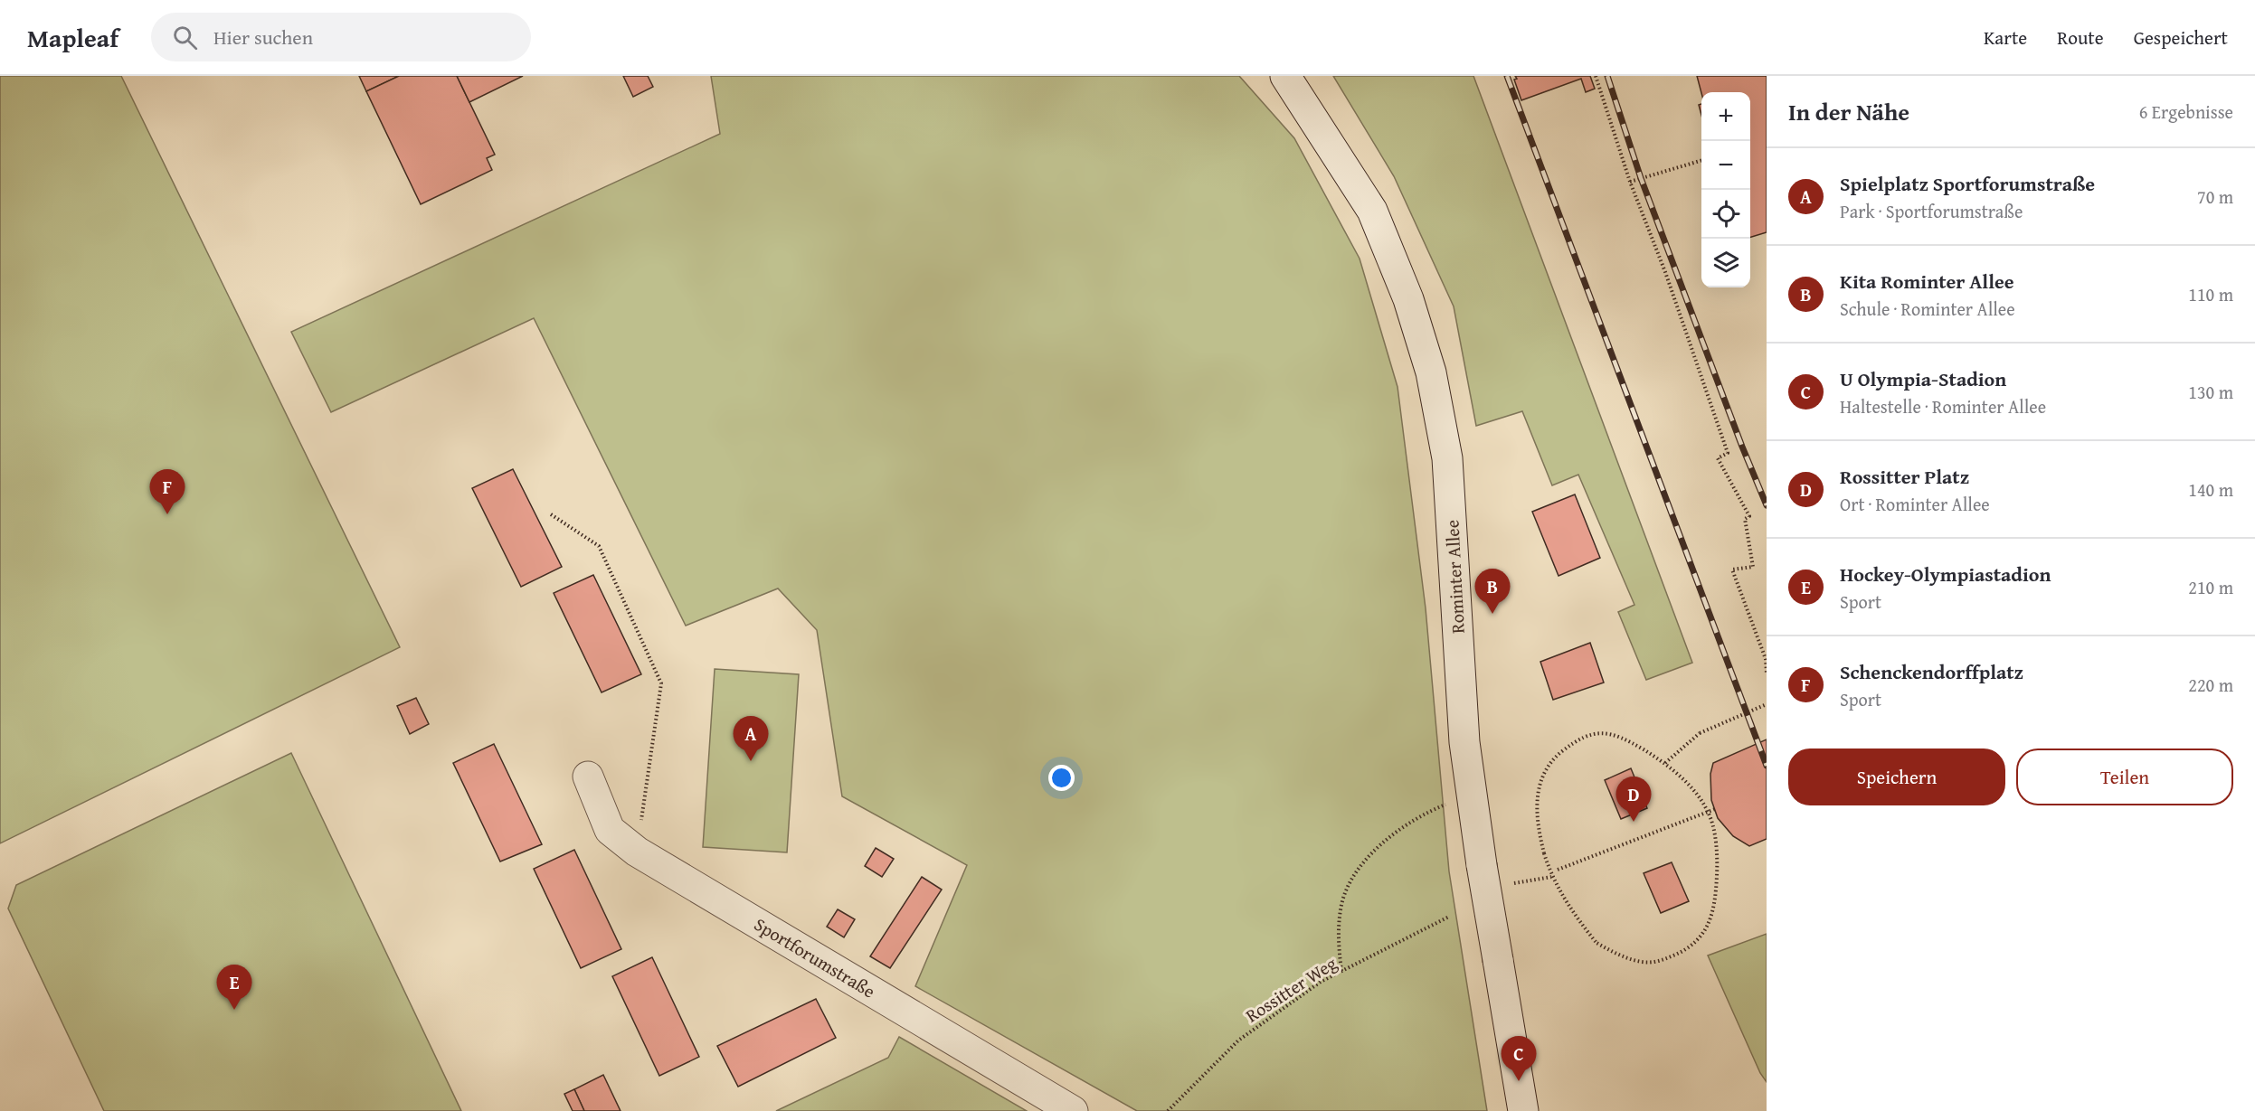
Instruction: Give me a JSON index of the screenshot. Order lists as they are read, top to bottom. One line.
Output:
{"streets":{"street":["Rominter Allee","Sportforumstraße"],"path":["Rossitter Weg"]},"page":{"header":"Mapleaf","search":"Hier suchen","nav":["Karte","Route","Gespeichert"],"heading":["In der Nähe","6 Ergebnisse"],"map_buttons":["+","−"],"list":[{"mark":"A","name":"Spielplatz Sportforumstraße","note":"Park · Sportforumstraße","value":"70 m"},{"mark":"B","name":"Kita Rominter Allee","note":"Schule · Rominter Allee","value":"110 m"},{"mark":"C","name":"U Olympia-Stadion","note":"Haltestelle · Rominter Allee","value":"130 m"},{"mark":"D","name":"Rossitter Platz","note":"Ort · Rominter Allee","value":"140 m"},{"mark":"E","name":"Hockey-Olympiastadion","note":"Sport","value":"210 m"},{"mark":"F","name":"Schenckendorffplatz","note":"Sport","value":"220 m"}],"pins":["F","B","A","D","E","C"],"buttons":["Speichern","Teilen"]}}
